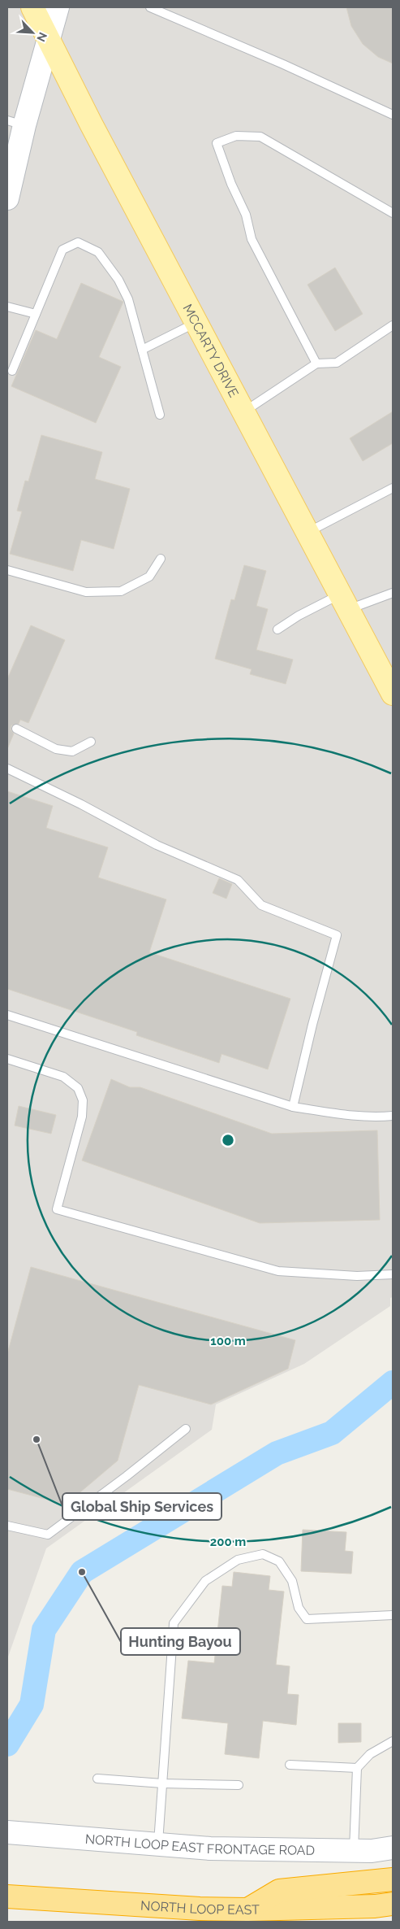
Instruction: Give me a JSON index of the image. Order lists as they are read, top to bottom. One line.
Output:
{"streets":{"highway":["NORTH LOOP EAST"],"main road":["MCCARTY DRIVE","NORTH LOOP EAST FRONTAGE ROAD"]},"places":["Global Ship Services","Hunting Bayou"],"north":"bottom right","rings":["100 m","200 m"]}
